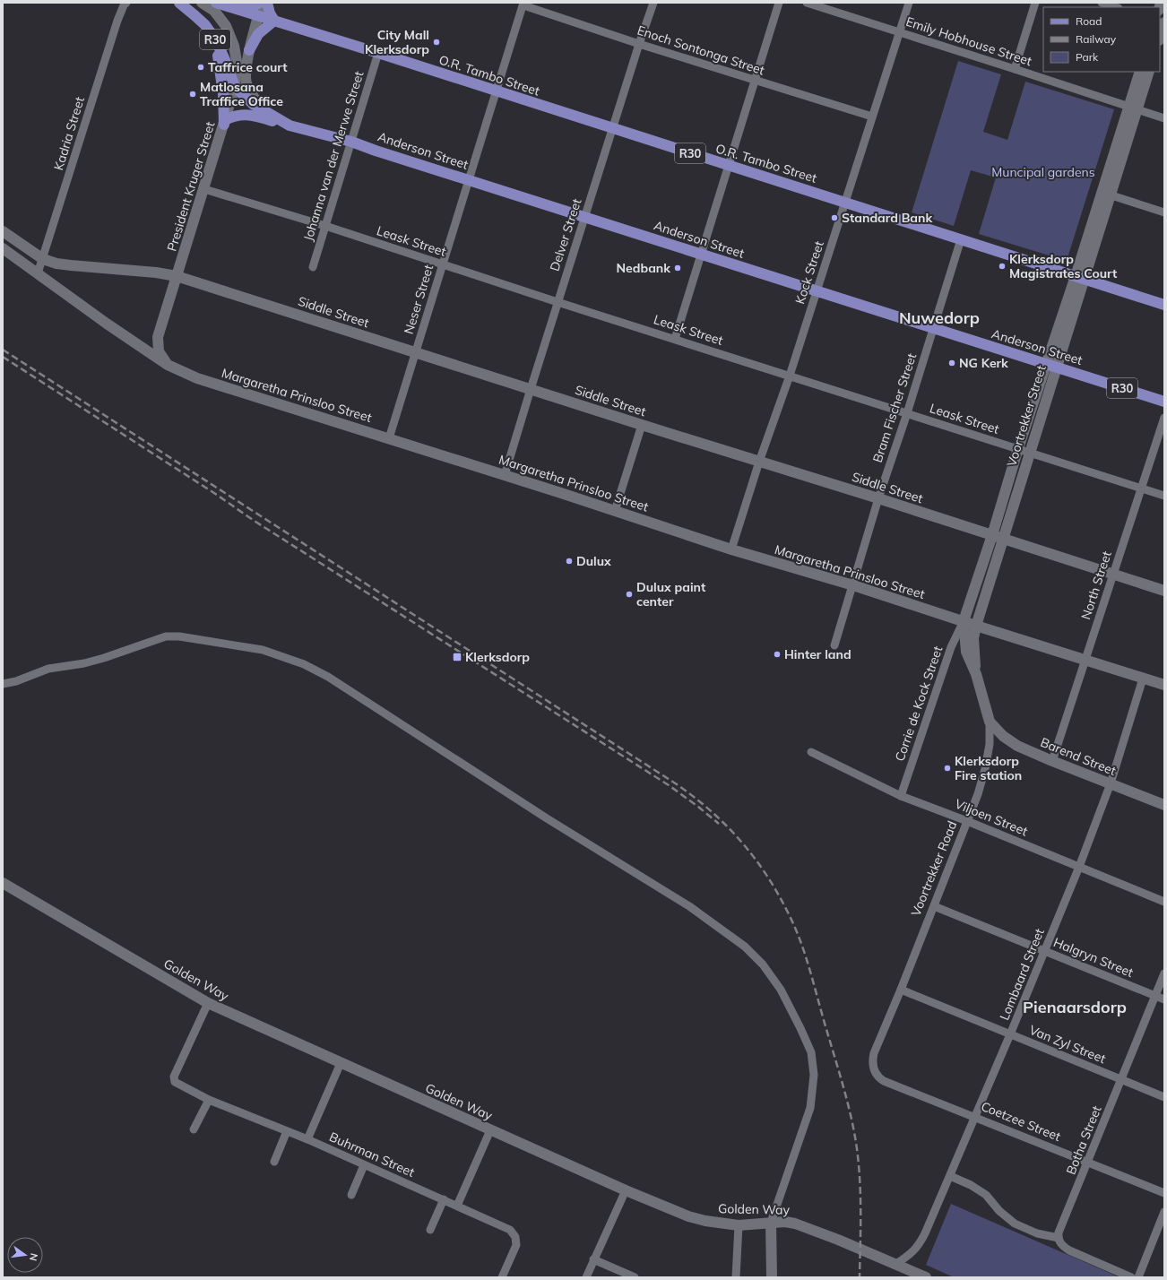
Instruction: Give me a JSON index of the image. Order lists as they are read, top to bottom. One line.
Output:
{"streets":{"main road":["R30","O.R. Tambo Street","Anderson Street"],"street":["Emily Hobhouse Street","Enoch Sontonga Street","Kadria Street","Johanna van der Merwe Street","President Kruger Street","Delver Street","Leask Street","Kock Street","Neser Street","Siddle Street","Margaretha Prinsloo Street","Bram Fischer Street","Voortrekker Street","North Street","Corrie de Kock Street","Barend Street","Viljoen Street","Voortrekker Road","Halgryn Street","Lombaard Street","Golden Way","Van Zyl Street","Coetzee Street","Botha Street","Buhrman Street"]},"crossings":[["R30","Anderson Street"],["R30","President Kruger Street"],["Emily Hobhouse Street","Kock Street"],["Emily Hobhouse Street","Voortrekker Street"],["Enoch Sontonga Street","Delver Street"],["Enoch Sontonga Street","Kock Street"],["Enoch Sontonga Street","Neser Street"],["O.R. Tambo Street","Johanna van der Merwe Street"],["O.R. Tambo Street","Delver Street"],["O.R. Tambo Street","Kock Street"],["O.R. Tambo Street","Neser Street"],["O.R. Tambo Street","Bram Fischer Street"],["O.R. Tambo Street","Voortrekker Street"],["Kadria Street","Siddle Street"],["Kadria Street","Margaretha Prinsloo Street"],["Anderson Street","Johanna van der Merwe Street"],["Anderson Street","President Kruger Street"],["Anderson Street","Delver Street"],["Anderson Street","Kock Street"],["Anderson Street","Neser Street"],["Anderson Street","Bram Fischer Street"],["Anderson Street","Voortrekker Street"],["Johanna van der Merwe Street","Leask Street"],["President Kruger Street","Leask Street"],["President Kruger Street","Siddle Street"],["President Kruger Street","Margaretha Prinsloo Street"],["Delver Street","Leask Street"],["Delver Street","Siddle Street"],["Delver Street","Margaretha Prinsloo Street"],["Leask Street","Kock Street"],["Leask Street","Neser Street"],["Leask Street","Bram Fischer Street"],["Leask Street","Voortrekker Street"],["Leask Street","North Street"],["Kock Street","Siddle Street"],["Kock Street","Margaretha Prinsloo Street"],["Neser Street","Siddle Street"],["Neser Street","Margaretha Prinsloo Street"],["Siddle Street","Bram Fischer Street"],["Siddle Street","Voortrekker Street"],["Siddle Street","North Street"],["Margaretha Prinsloo Street","Bram Fischer Street"],["Margaretha Prinsloo Street","Voortrekker Street"],["Margaretha Prinsloo Street","North Street"],["Margaretha Prinsloo Street","Corrie de Kock Street"],["Margaretha Prinsloo Street","Voortrekker Road"],["Margaretha Prinsloo Street","Lombaard Street"],["Voortrekker Street","Corrie de Kock Street"],["Voortrekker Street","Voortrekker Road"],["North Street","Barend Street"],["Corrie de Kock Street","Viljoen Street"],["Corrie de Kock Street","Voortrekker Road"],["Barend Street","Voortrekker Road"],["Barend Street","Lombaard Street"],["Viljoen Street","Voortrekker Road"],["Viljoen Street","Lombaard Street"],["Voortrekker Road","Halgryn Street"],["Voortrekker Road","Van Zyl Street"],["Voortrekker Road","Coetzee Street"],["Halgryn Street","Lombaard Street"],["Halgryn Street","Botha Street"],["Lombaard Street","Golden Way"],["Lombaard Street","Van Zyl Street"],["Lombaard Street","Coetzee Street"],["Golden Way","Buhrman Street"],["Van Zyl Street","Botha Street"],["Coetzee Street","Botha Street"]],"districts":["Nuwedorp","Pienaarsdorp"],"parks":["Muncipal gardens"],"places":{"other":["City Mall Klerksdorp","Taffrice court","Matlosana Traffice Office","Standard Bank","Klerksdorp Magistrates Court","Nedbank","NG Kerk","Dulux","Dulux paint center","Hinter land","Klerksdorp Fire station"],"transit":["Klerksdorp"]},"legend":["Road","Railway","Park"],"north":"right"}
